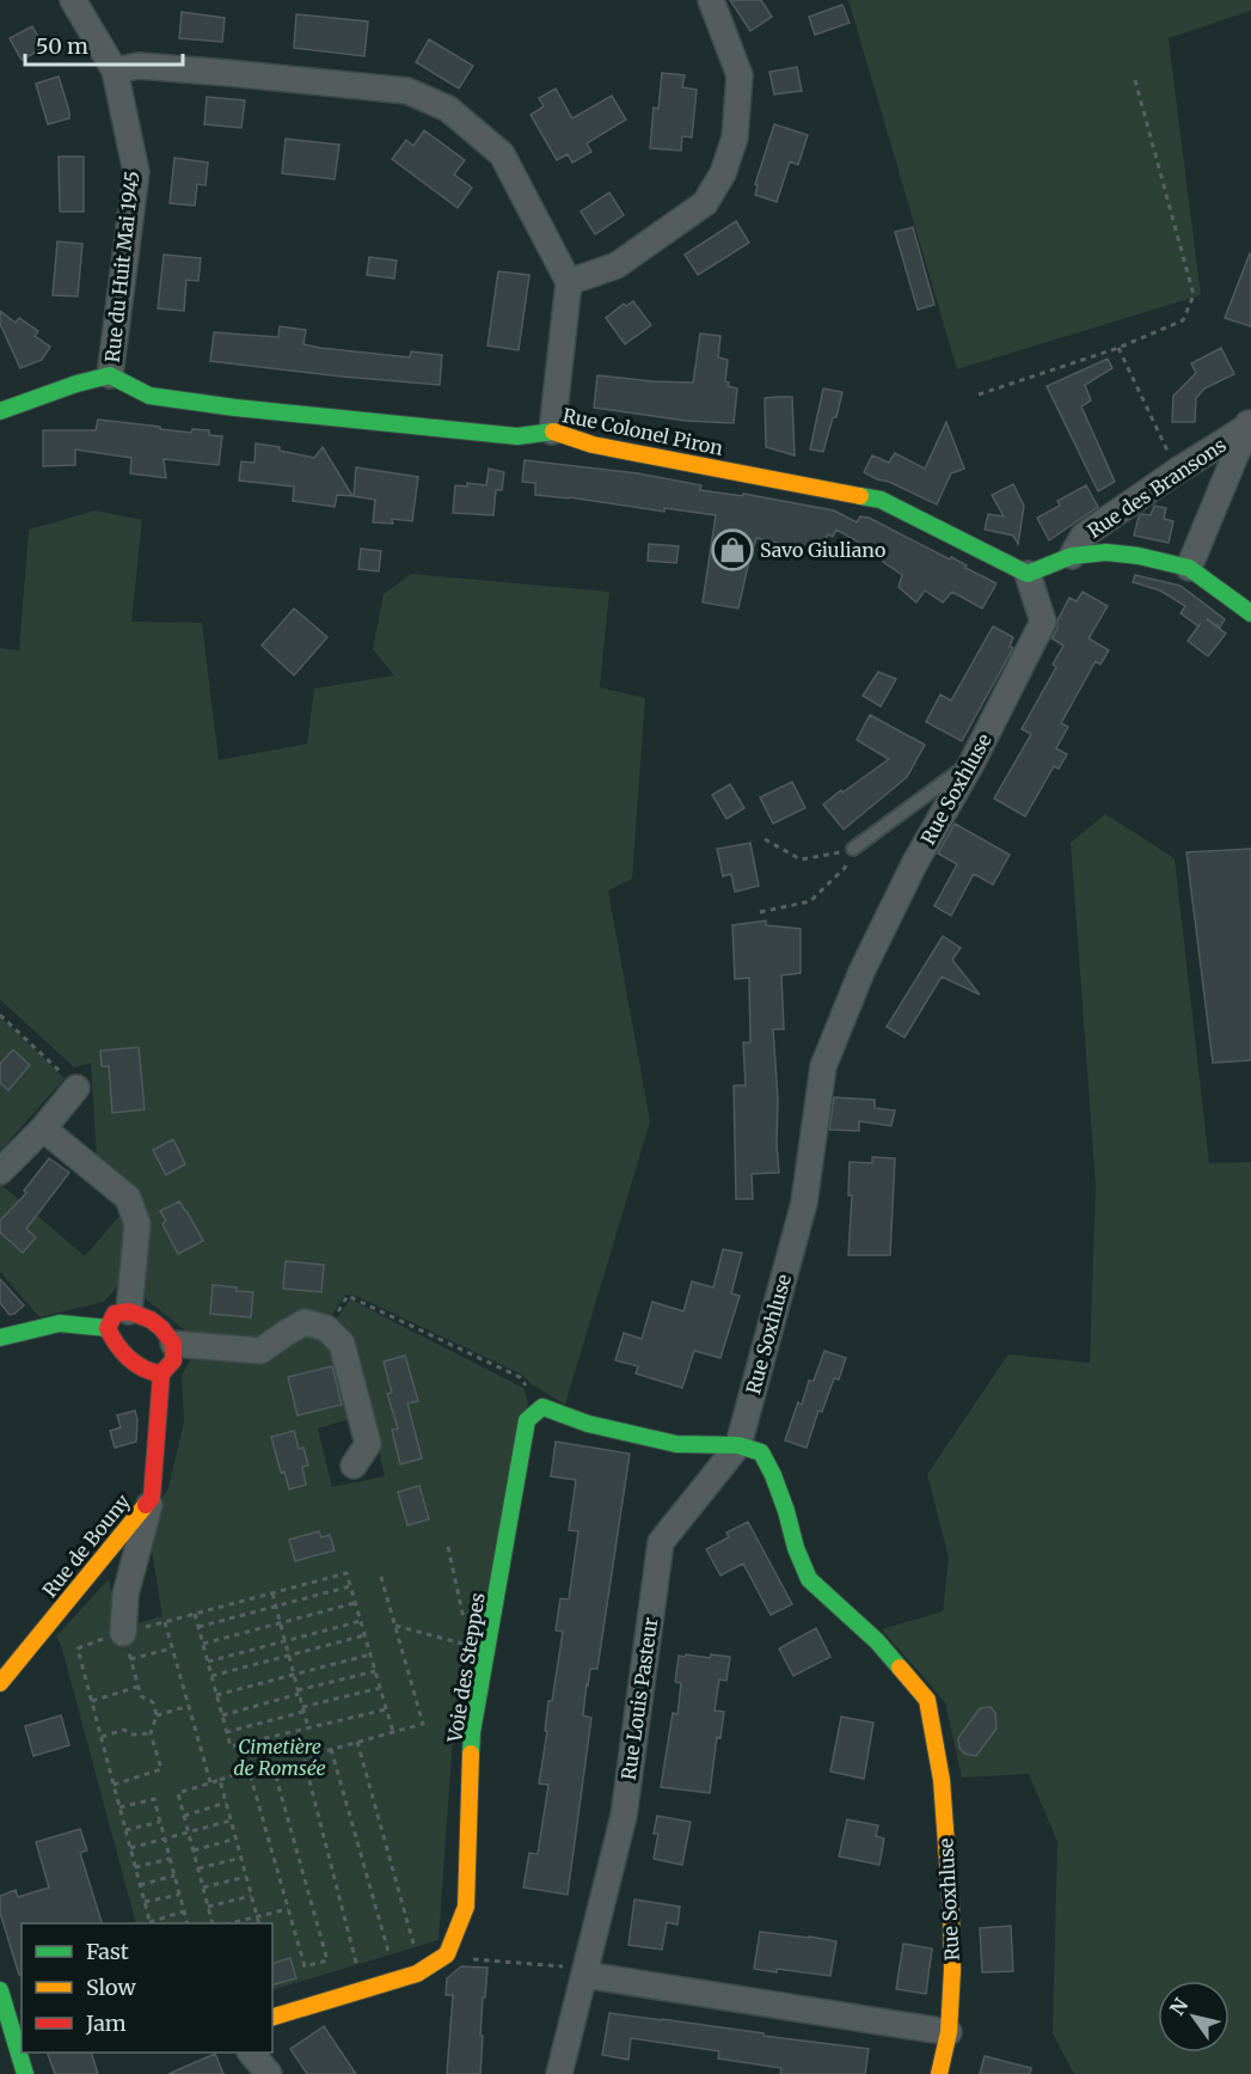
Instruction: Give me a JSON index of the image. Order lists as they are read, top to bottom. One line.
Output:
{"streets":{"street":["Rue du Huit Mai 1945","Rue Colonel Piron","Rue des Bransons","Rue Soxhluse","Rue de Bouny","Voie des Steppes","Rue Louis Pasteur"]},"crossings":[["Rue du Huit Mai 1945","Rue Colonel Piron"],["Rue Colonel Piron","Rue Soxhluse"],["Rue Soxhluse","Rue Louis Pasteur"]],"parks":["Cimetière de Romsée"],"places":{"shop":["Savo Giuliano"]},"legend":["Fast","Slow","Jam"],"scale_bar":"50 m","north":"top left"}
